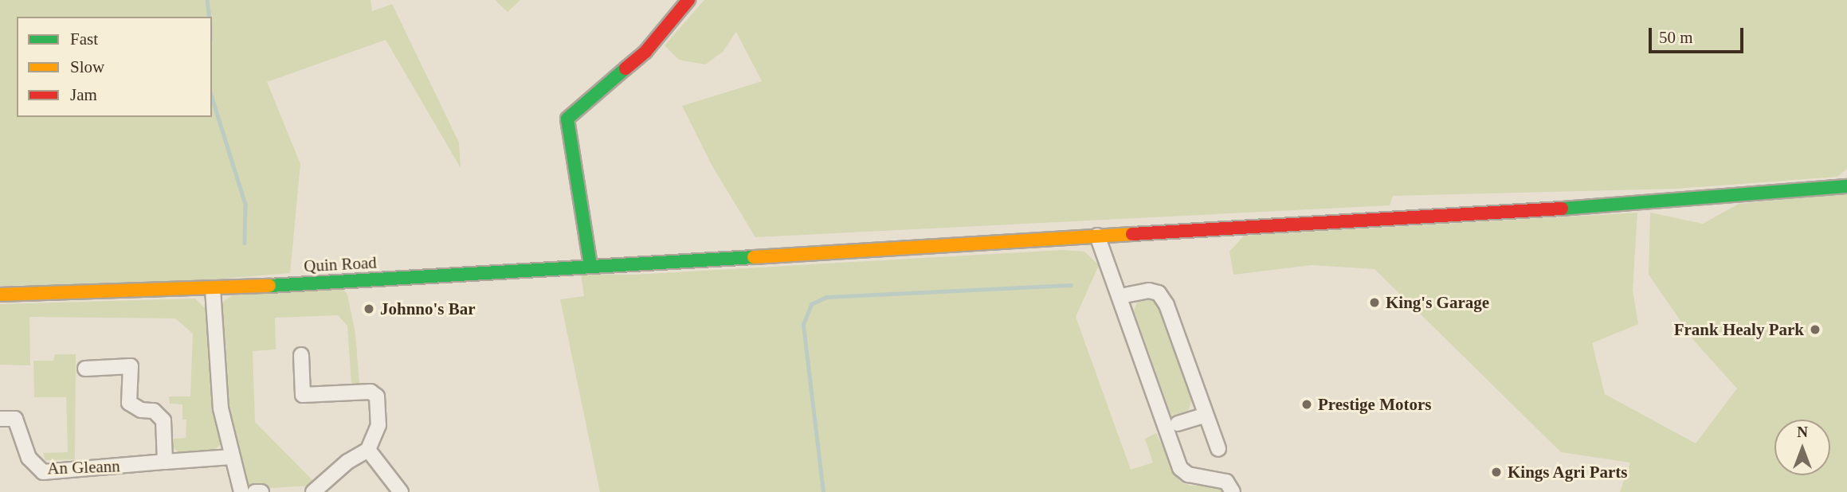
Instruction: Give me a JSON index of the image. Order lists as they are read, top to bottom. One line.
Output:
{"streets":{"main road":["Quin Road"],"street":["An Gleann"]},"places":["King's Garage","Johnno's Bar","Frank Healy Park","Prestige Motors","Kings Agri Parts"],"legend":["Fast","Slow","Jam"],"scale_bar":"50 m","north":"top"}
